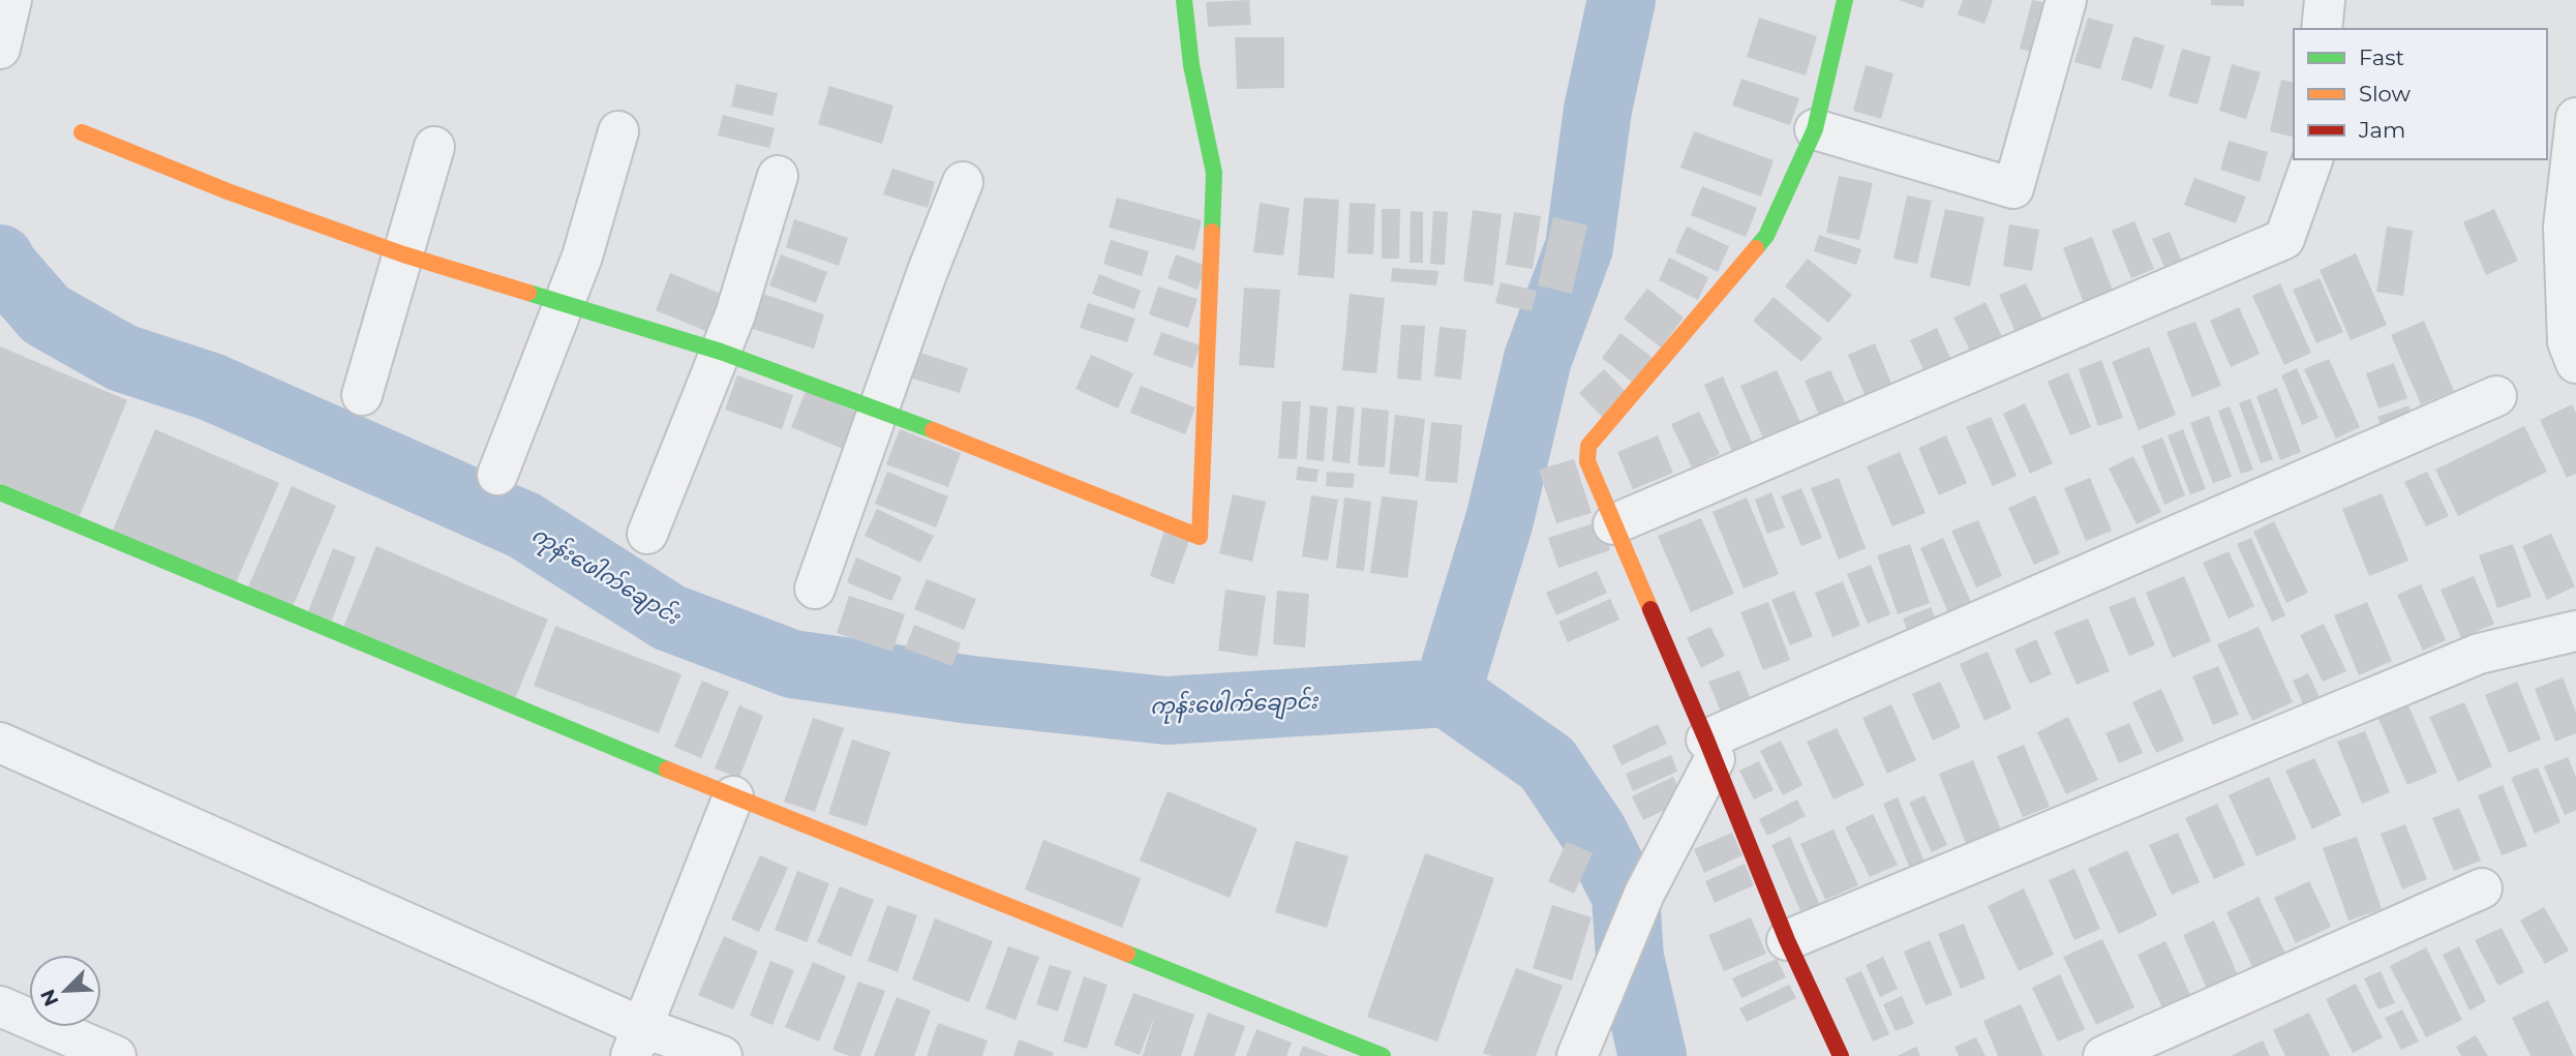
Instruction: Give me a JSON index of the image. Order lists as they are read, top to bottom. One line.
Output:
{"water":["ကုန်းဖေါက်ချောင်း"],"legend":["Fast","Slow","Jam"],"north":"bottom left"}
